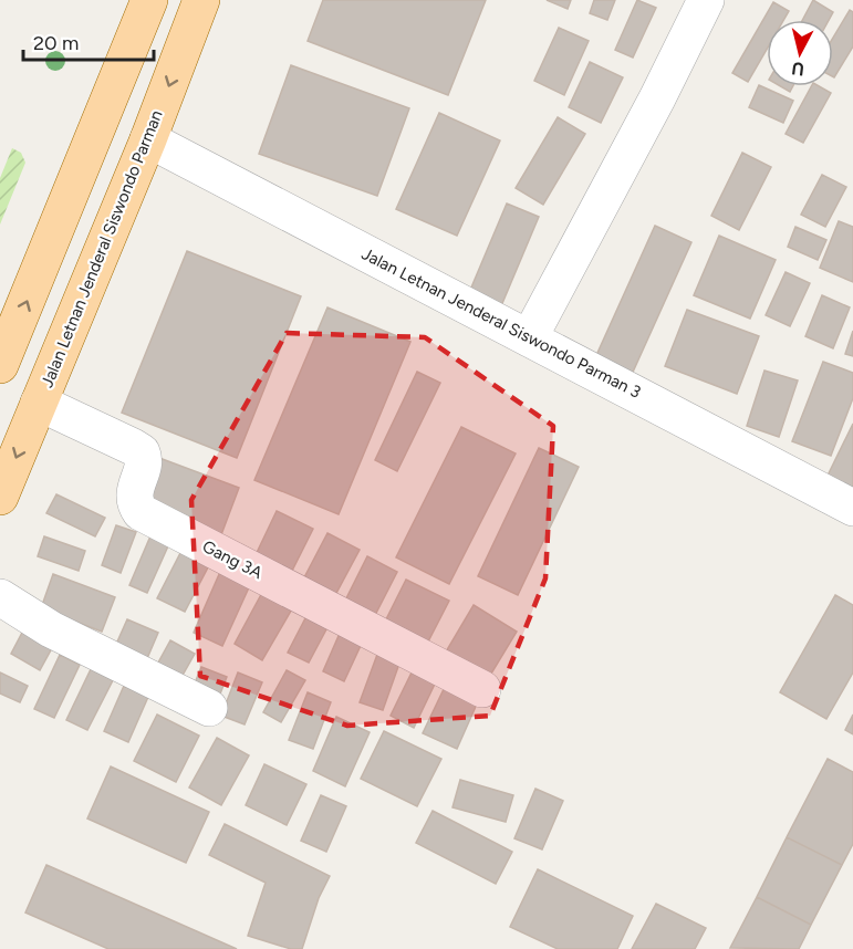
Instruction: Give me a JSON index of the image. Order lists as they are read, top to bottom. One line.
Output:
{"streets":{"main road":["Jalan Letnan Jenderal Siswondo Parman"],"street":["Jalan Letnan Jenderal Siswondo Parman 3","Gang 3A"]},"crossings":[["Jalan Letnan Jenderal Siswondo Parman","Jalan Letnan Jenderal Siswondo Parman 3"],["Jalan Letnan Jenderal Siswondo Parman","Gang 3A"]],"scale_bar":"20 m","north":"bottom"}
